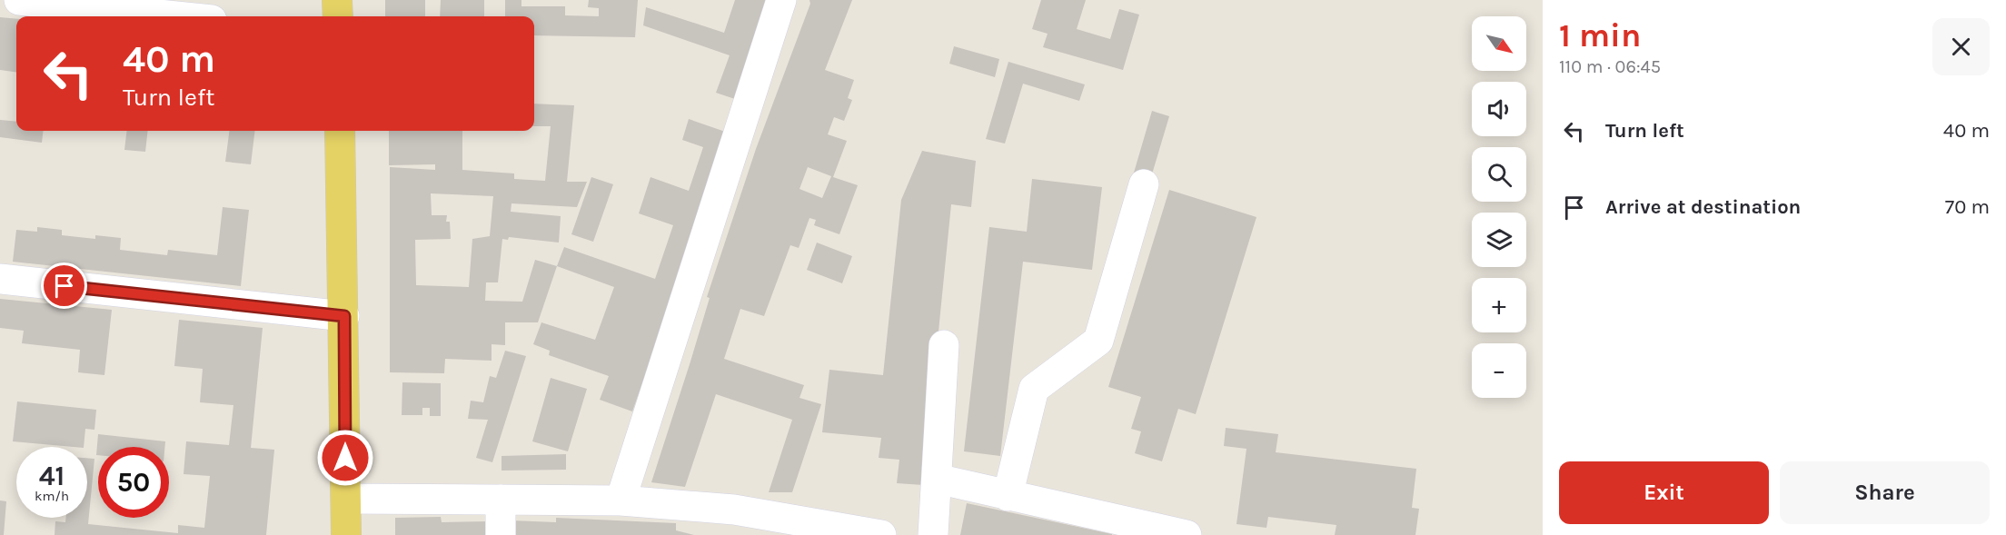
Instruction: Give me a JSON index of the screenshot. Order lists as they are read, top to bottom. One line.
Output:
{"north":"bottom right","page":{"heading":["1 min","110 m · 06:45"],"map_buttons":["+","−"],"turn":["40 m","Turn left"],"list":[{"name":"Turn left","value":"40 m"},{"name":"Arrive at destination","value":"70 m"}],"speed":"41 km/h","limit":"50","buttons":["Exit","Share"]}}
